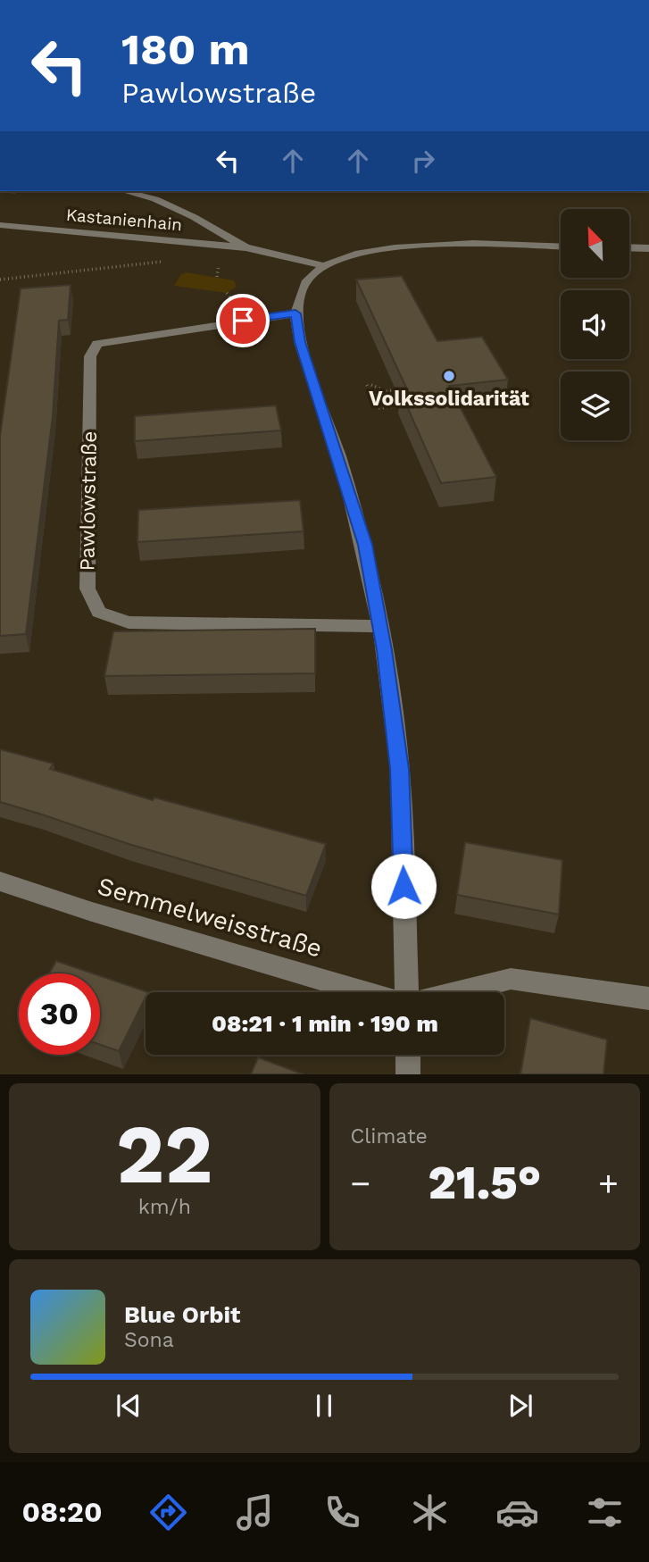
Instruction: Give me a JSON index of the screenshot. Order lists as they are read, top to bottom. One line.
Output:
{"streets":{"street":["Kastanienhain","Pawlowstraße","Semmelweisstraße"]},"places":["Volkssolidarität"],"north":"top left","page":{"turn":["180 m","Pawlowstraße"],"limit":"30","trip":"08:21 · 1 min · 190 m","tile":[["22","km/h"],"Climate"],"heat":["−","21.5°","+"],"song":["Blue Orbit","Sona"],"tabs":"08:20"}}
